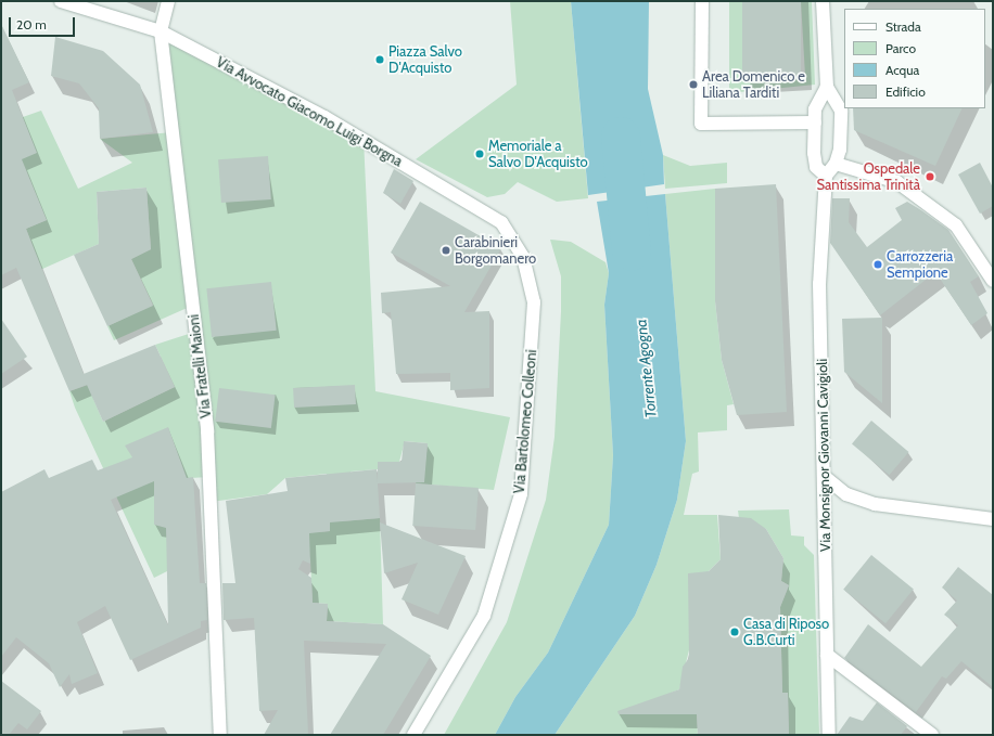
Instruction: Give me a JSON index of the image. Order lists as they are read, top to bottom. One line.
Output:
{"streets":{"street":["Via Avvocato Giacomo Luigi Borgna","Via Fratelli Maioni","Via Bartolomeo Colleoni","Via Monsignor Giovanni Cavigioli"]},"crossings":[["Via Avvocato Giacomo Luigi Borgna","Via Fratelli Maioni"],["Via Avvocato Giacomo Luigi Borgna","Via Bartolomeo Colleoni"]],"water":["Torrente Agogna"],"places":["Piazza Salvo D'Acquisto","Area Domenico e Liliana Tarditi","Memoriale a Salvo D'Acquisto","Ospedale Santissima Trinità","Carabinieri Borgomanero","Carrozzeria Sempione","Casa di Riposo G.B.Curti"],"legend":["Strada","Parco","Acqua","Edificio"],"scale_bar":"20 m"}
